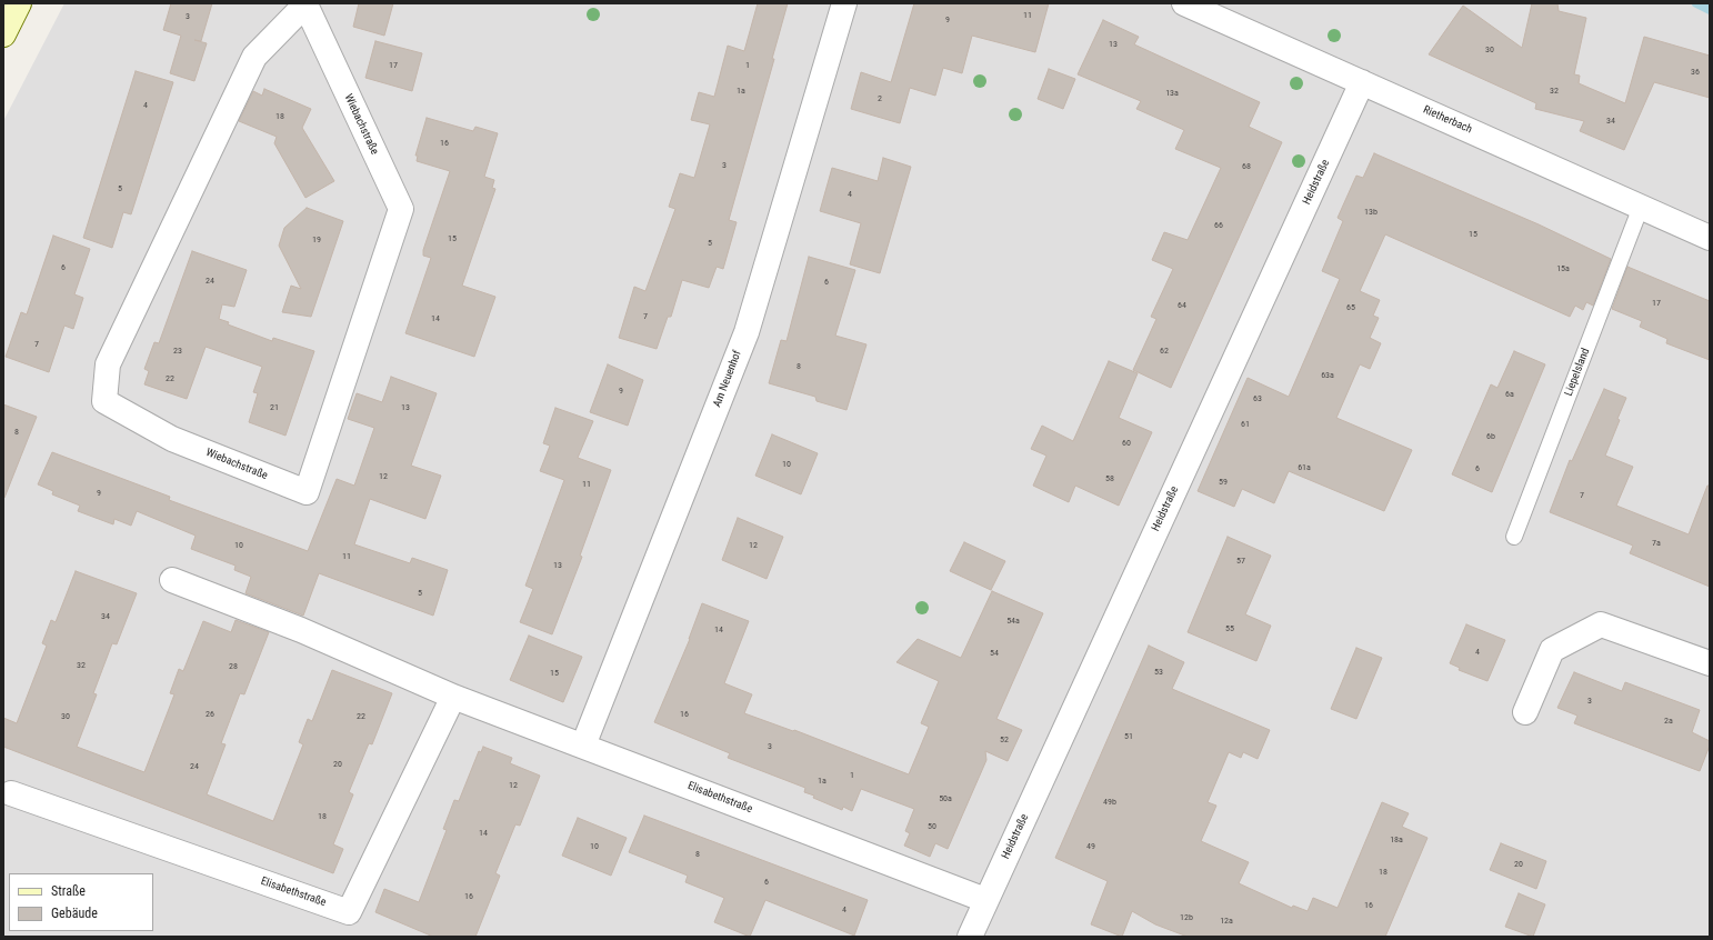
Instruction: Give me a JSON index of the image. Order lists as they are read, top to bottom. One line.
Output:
{"streets":{"street":["Rietherbach","Wiebachstraße","Heidstraße","Am Neuenhof","Elisabethstraße"],"lane":["Liepelsland"]},"crossings":[["Rietherbach","Heidstraße"],["Rietherbach","Liepelsland"],["Heidstraße","Elisabethstraße"],["Am Neuenhof","Elisabethstraße"]],"house_numbers":["11","3","9","13","30","17","1","36","1a","32","13a","2","4","18","34","16","3","68","5","4","13b","66","15","15","19","5","6","15a","24","6","17","64","65","7","14","7","23","62","8","63a","22","9","6a","63","21","13","61","8","6b","60","10","61a","6","12","58","59","11","9","7","7a","10","12","11","57","13","5","34","54a","55","14","4","54","32","28","53","15","3","26","16","30","22","2a","51","52","3","20","24","1","1a","12","50a","49b","18","50","14","18a","10","49","8","20","18","6","16","16","4","12b","12a"],"legend":["Straße","Gebäude"]}
